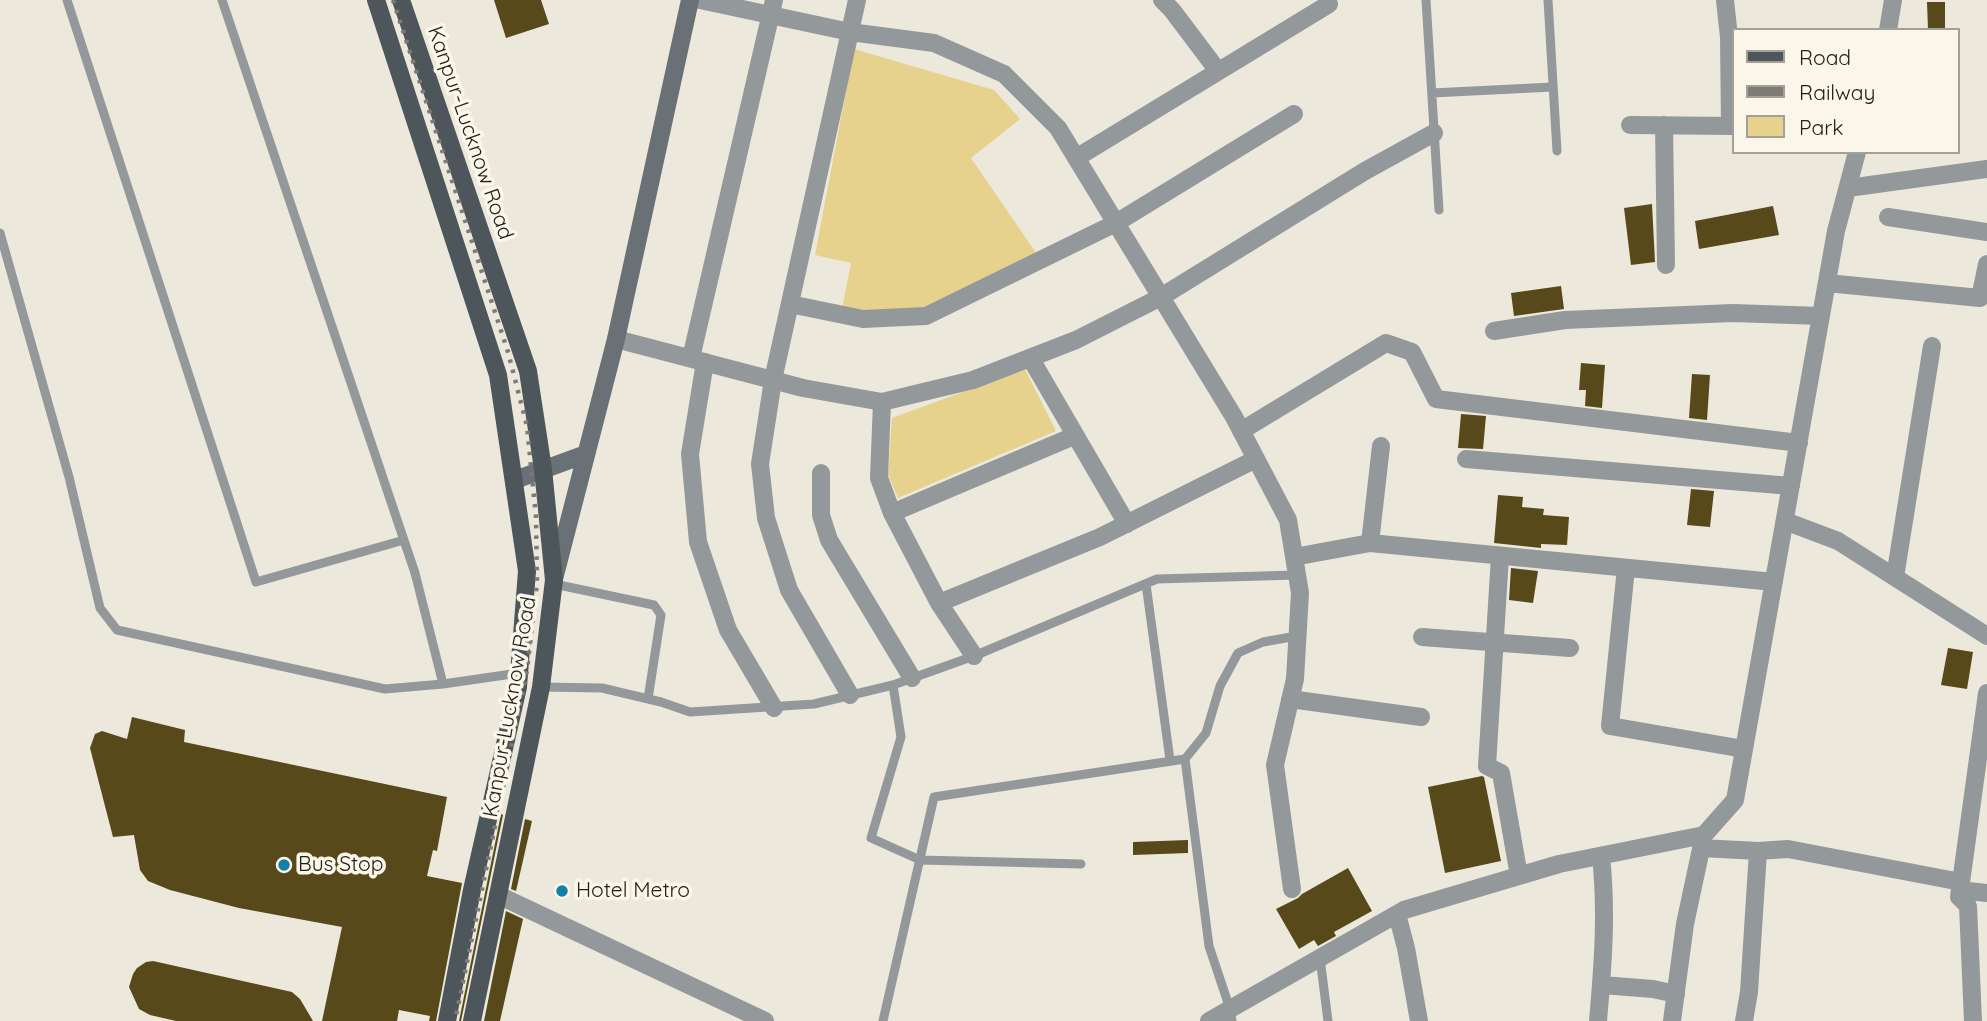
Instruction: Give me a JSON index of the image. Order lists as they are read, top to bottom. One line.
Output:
{"streets":{"main road":["Kanpur-Lucknow Road"]},"places":["Bus Stop","Hotel Metro"],"legend":["Road","Railway","Park"]}
